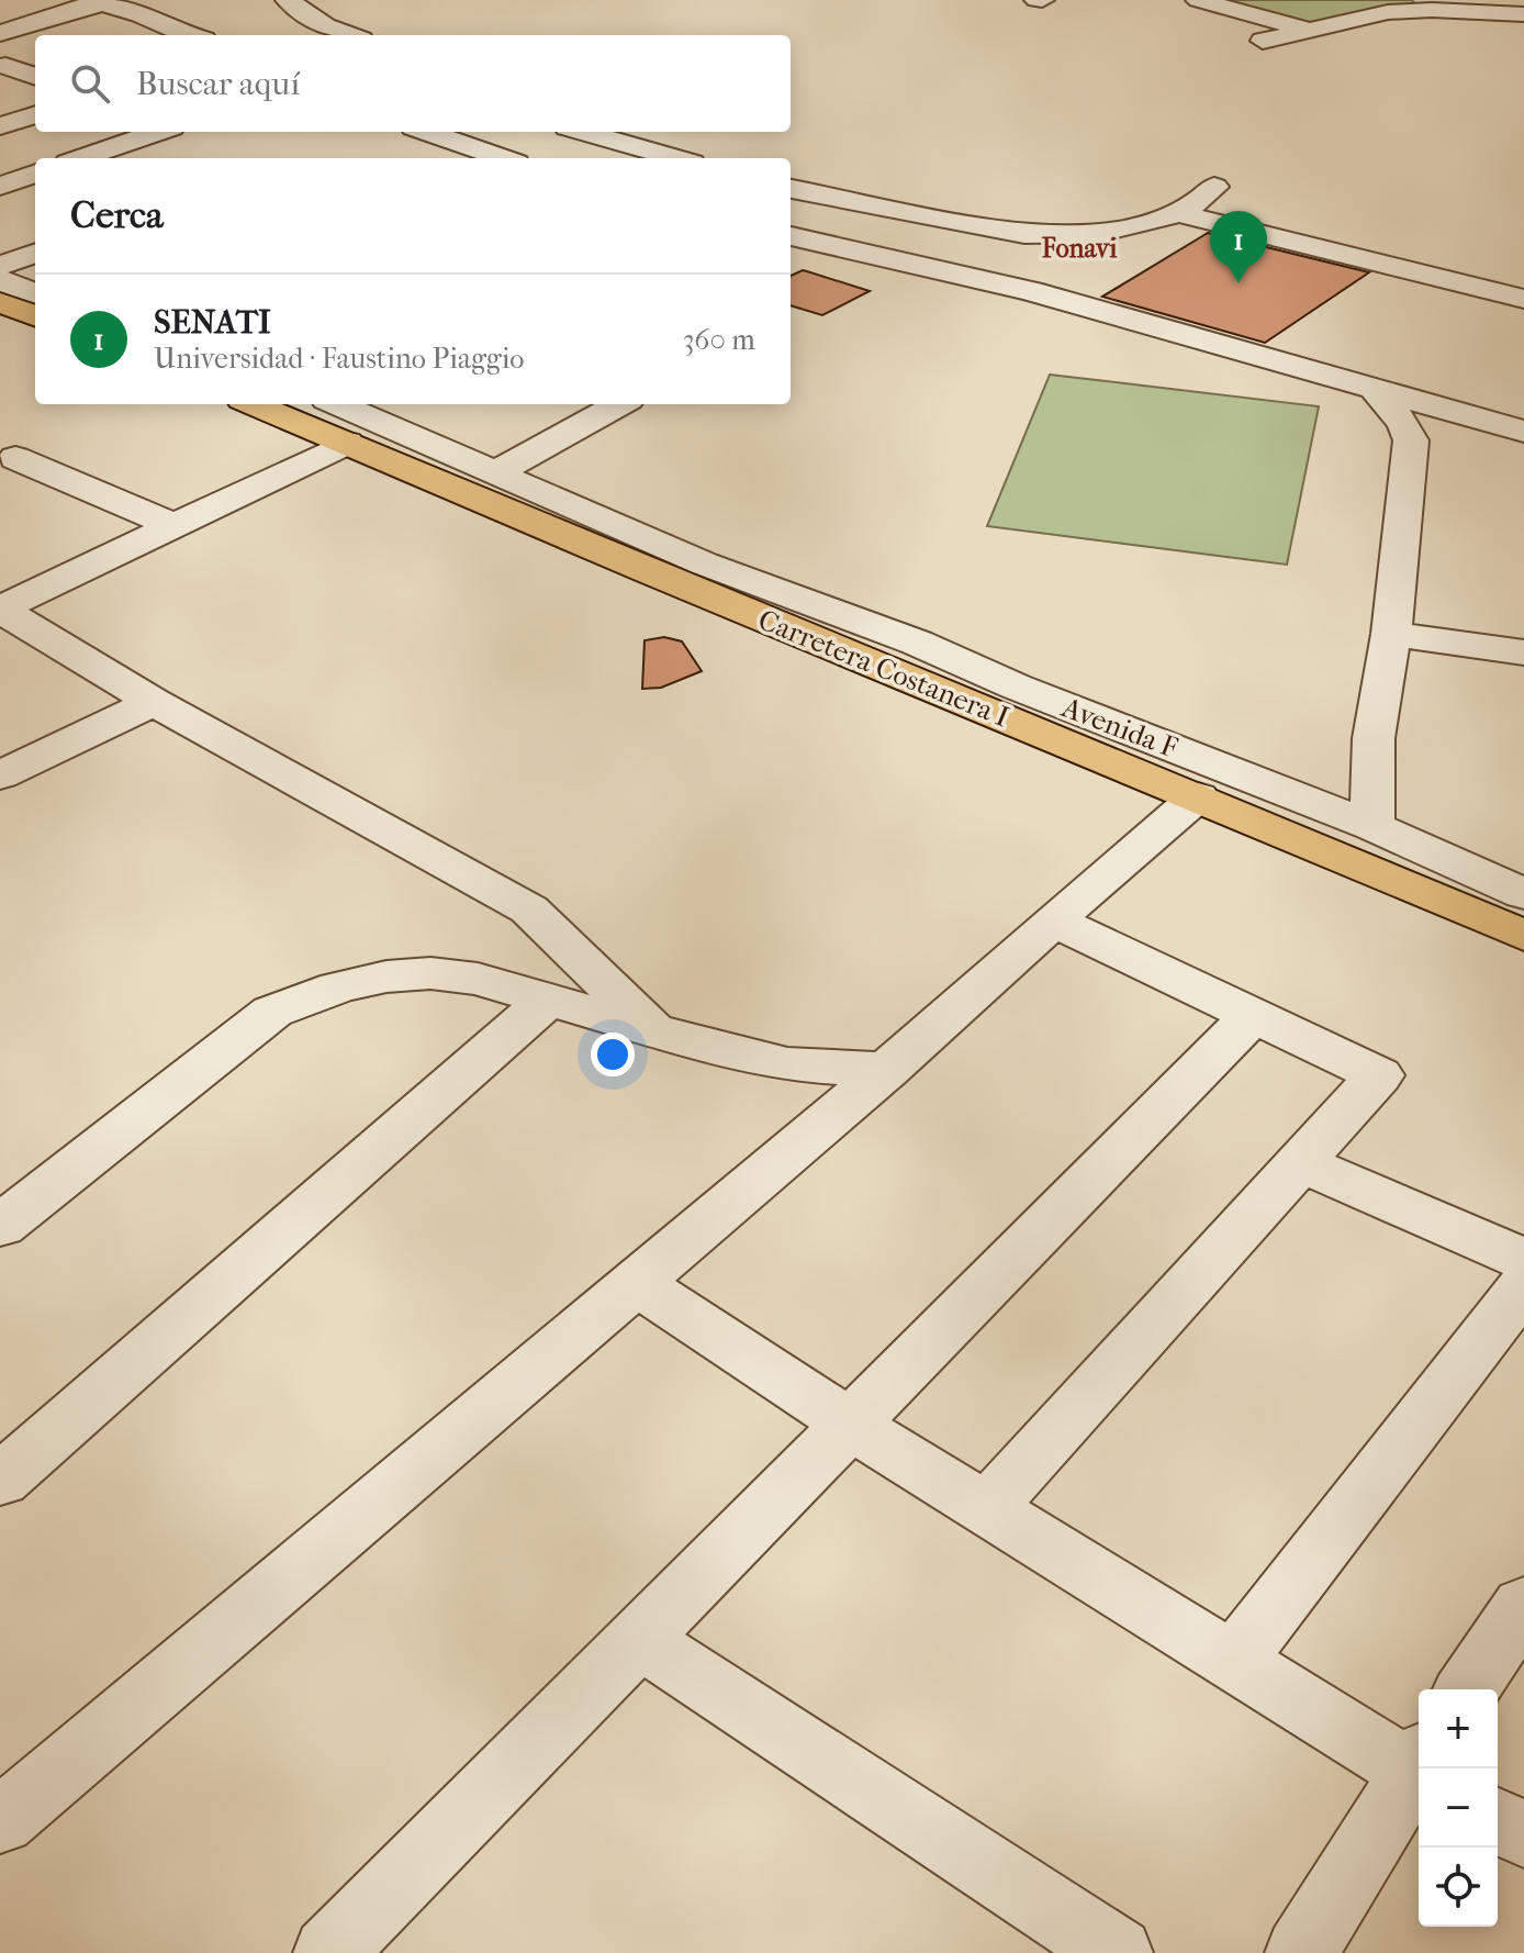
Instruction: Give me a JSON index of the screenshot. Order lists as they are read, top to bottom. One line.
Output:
{"streets":{"main road":["Carretera Costanera I"],"street":["Avenida F"]},"districts":["Fonavi"],"page":{"search":"Buscar aquí","heading":"Cerca","pins":"1","list":[{"mark":"1","name":"SENATI","note":"Universidad · Faustino Piaggio","value":"360 m"}],"map_buttons":["+","−"]}}
